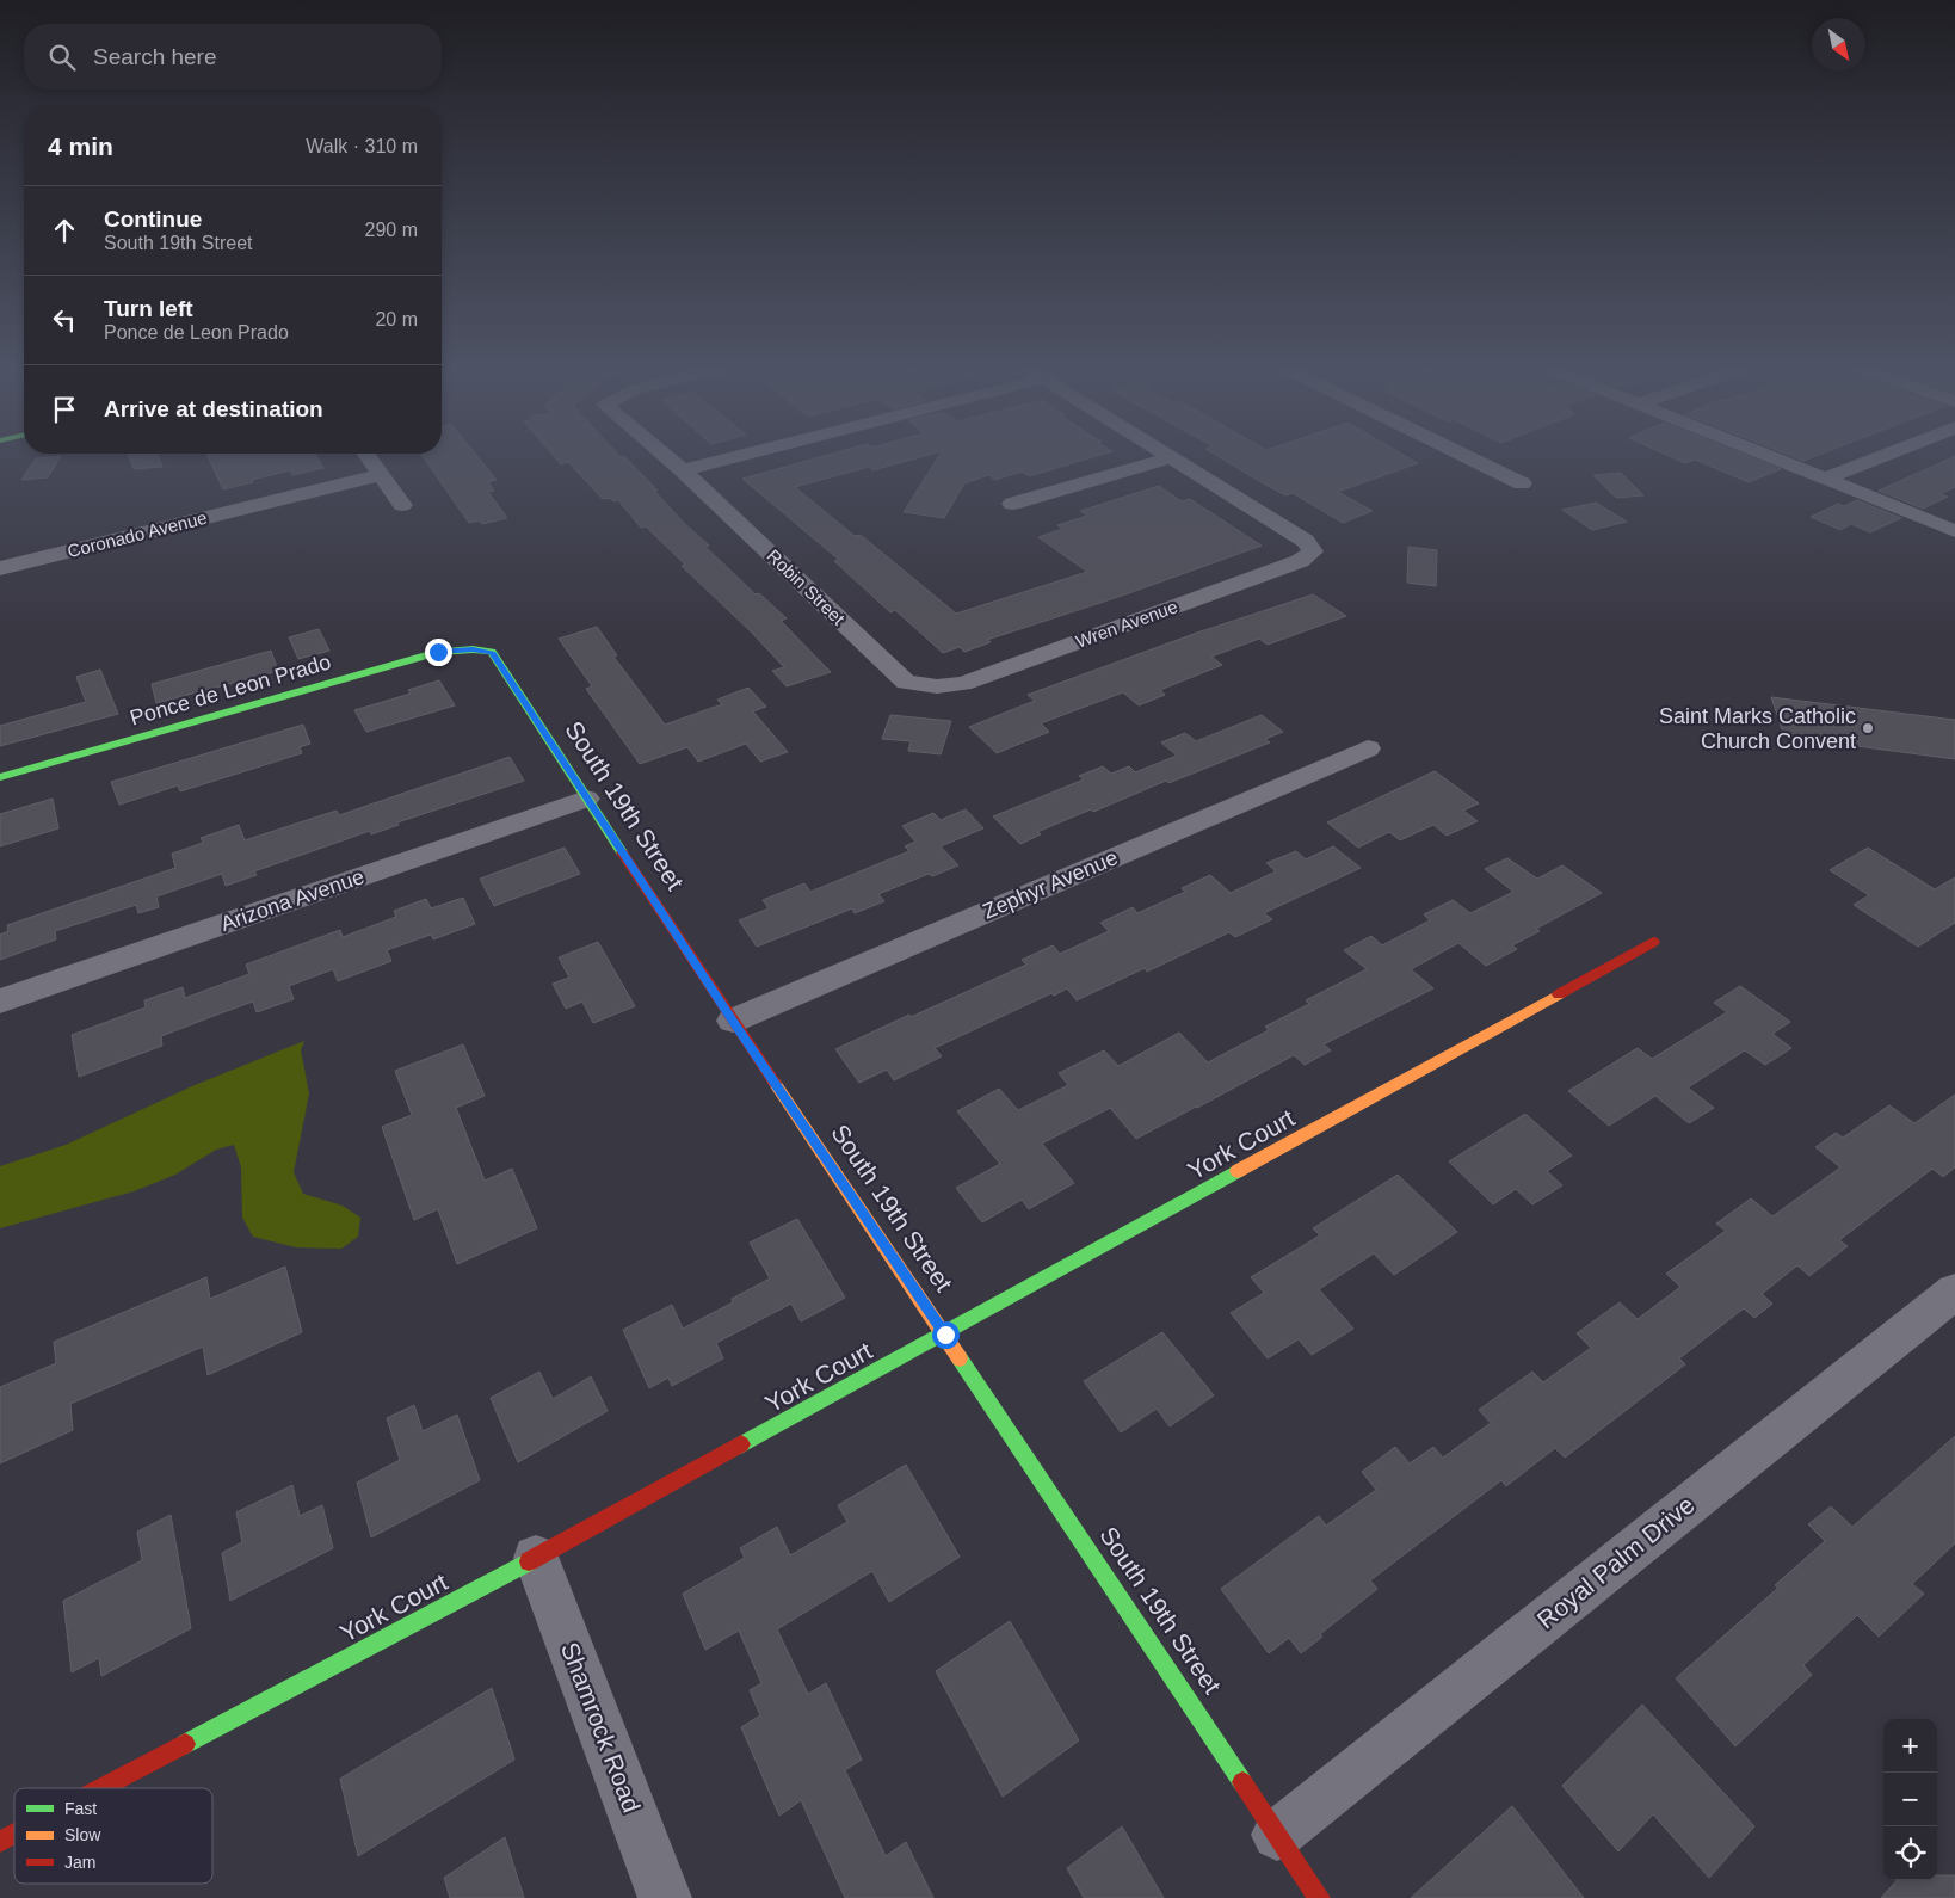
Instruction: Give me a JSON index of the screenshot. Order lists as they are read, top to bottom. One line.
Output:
{"streets":{"street":["Coronado Avenue","Robin Street","Wren Avenue","Ponce de Leon Prado","South 19th Street","Zephyr Avenue","Arizona Avenue","York Court","Royal Palm Drive","Shamrock Road"]},"crossings":[["Robin Street","Wren Avenue"],["Ponce de Leon Prado","South 19th Street"],["South 19th Street","Zephyr Avenue"],["South 19th Street","Arizona Avenue"],["South 19th Street","York Court"],["South 19th Street","Royal Palm Drive"],["York Court","Shamrock Road"]],"places":["Saint Marks Catholic Church Convent"],"legend":["Fast","Slow","Jam"],"north":"bottom right","page":{"search":"Search here","heading":["4 min","Walk · 310 m"],"list":[["Continue","South 19th Street","290 m"],["Turn left","Ponce de Leon Prado","20 m"],"Arrive at destination"],"map_buttons":["+","−"]}}
